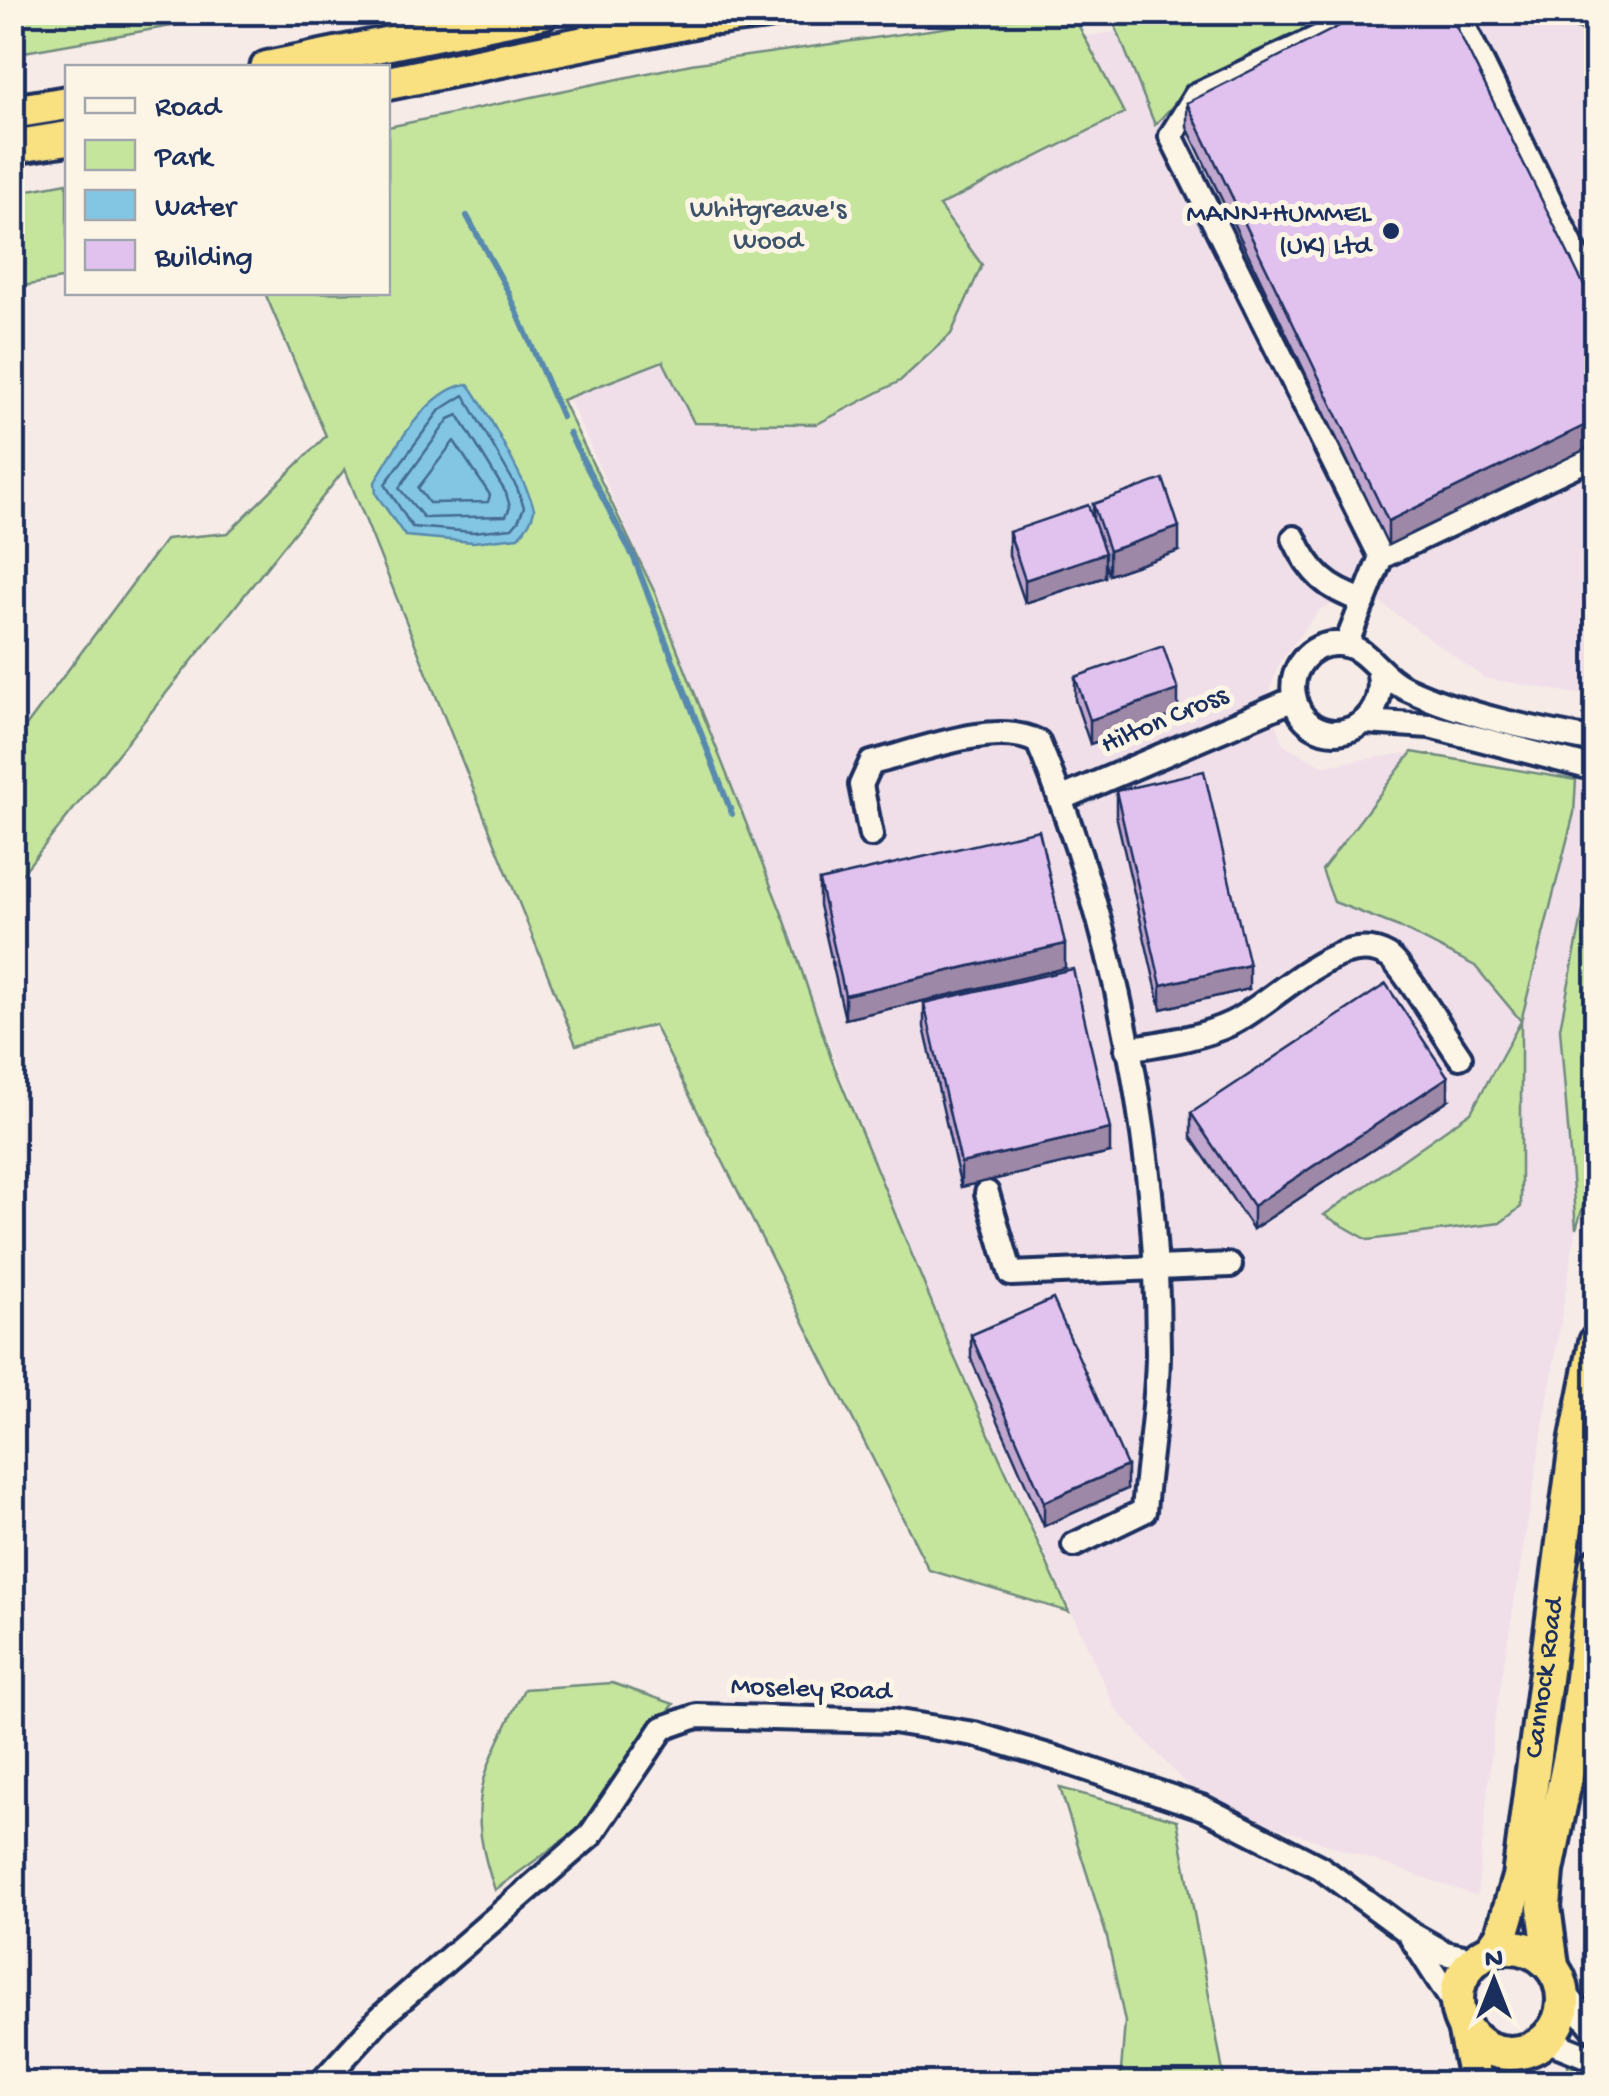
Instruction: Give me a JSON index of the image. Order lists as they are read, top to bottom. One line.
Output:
{"streets":{"highway":["Cannock Road"],"street":["Hilton Cross","Moseley Road"]},"crossings":[["Cannock Road","Moseley Road"]],"parks":["Whitgreave's Wood"],"places":["MANN+HUMMEL (UK) Ltd"],"legend":["Road","Park","Water","Building"],"north":"top"}
